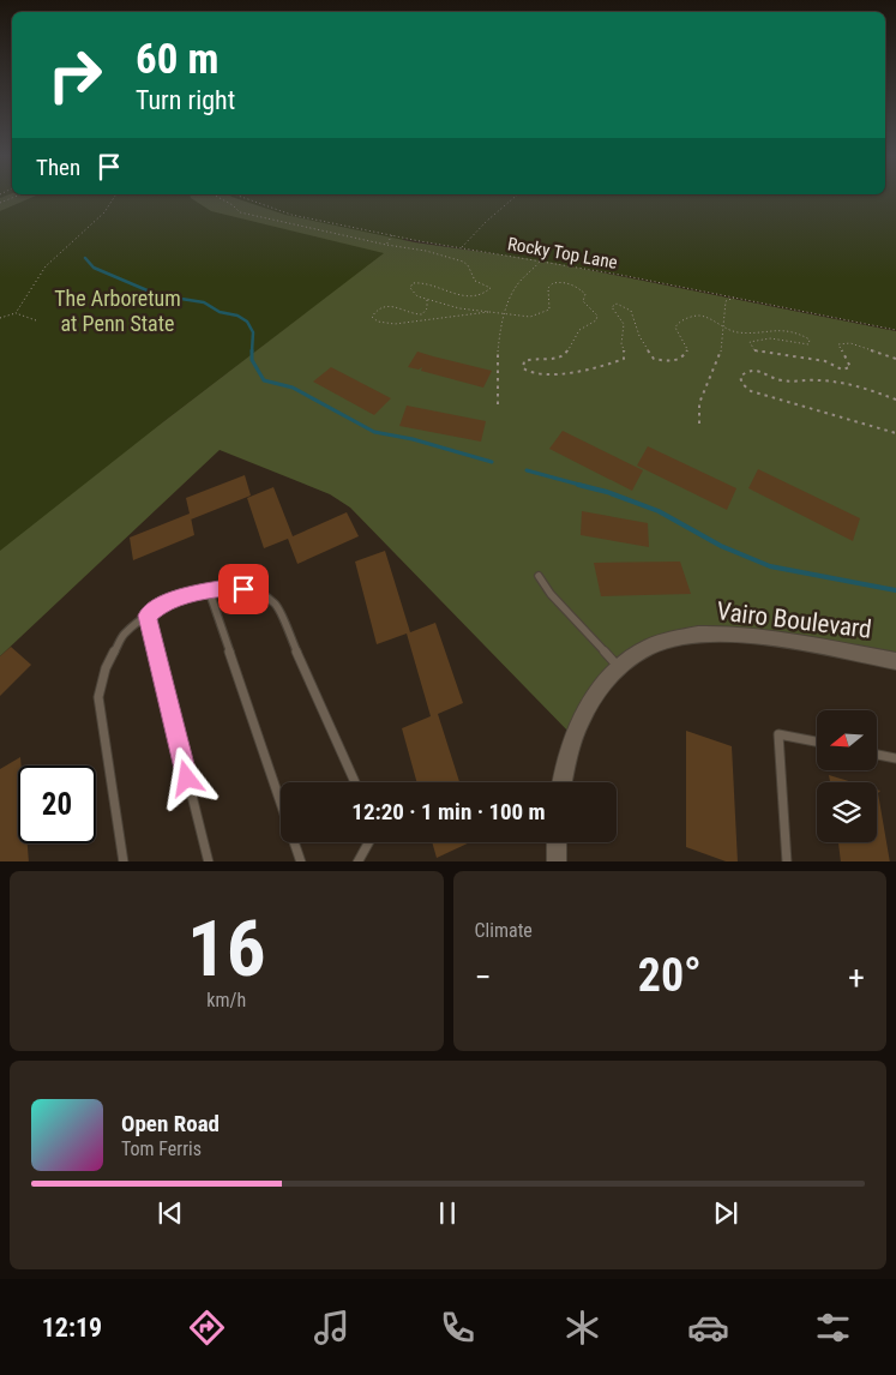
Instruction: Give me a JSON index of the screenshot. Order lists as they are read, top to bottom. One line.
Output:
{"streets":{"street":["Vairo Boulevard"],"path":["Rocky Top Lane"]},"parks":["The Arboretum at Penn State"],"north":"left","page":{"turn":["60 m","Turn right"],"then":"Then","limit":"20","trip":"12:20 · 1 min · 100 m","tile":[["16","km/h"],"Climate"],"heat":["−","20°","+"],"song":["Open Road","Tom Ferris"],"tabs":"12:19"}}
